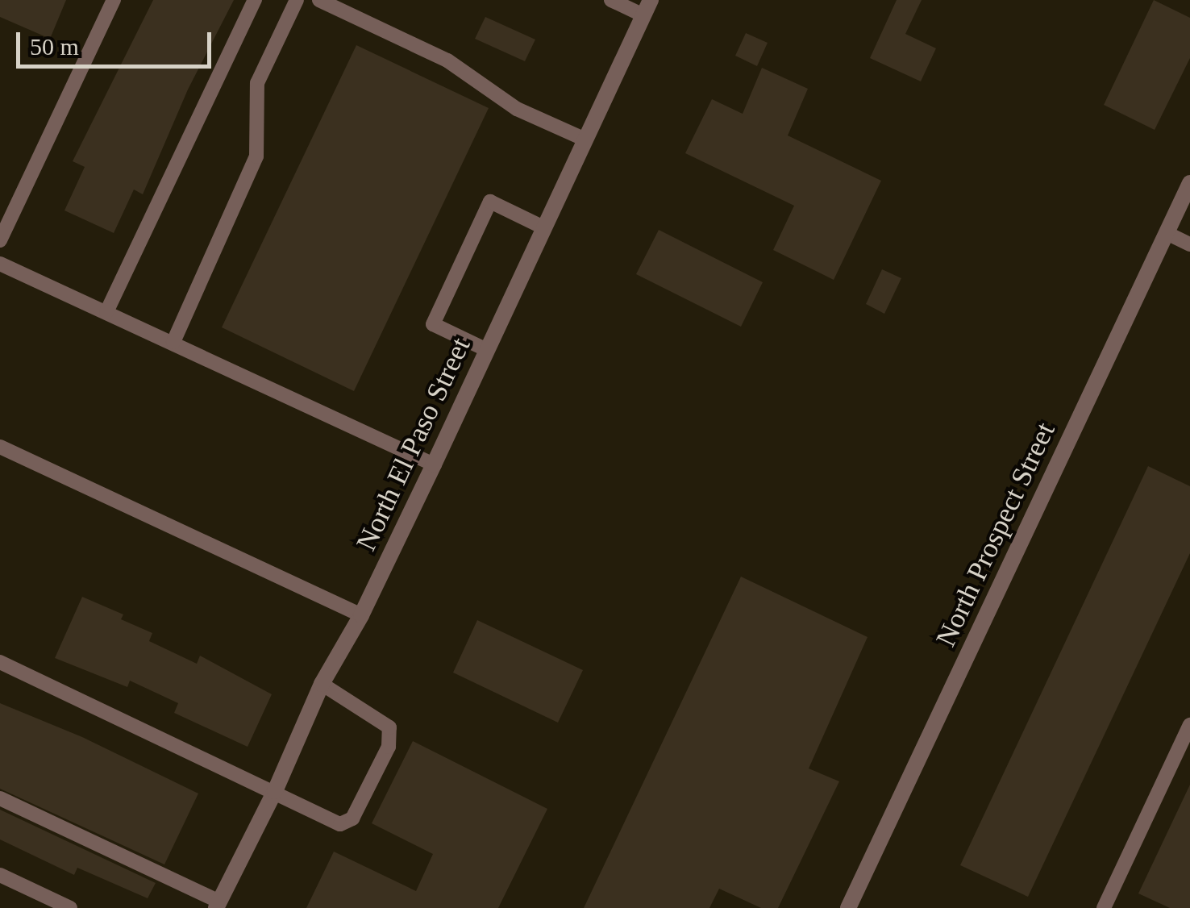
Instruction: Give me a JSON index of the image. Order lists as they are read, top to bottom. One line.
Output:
{"streets":{"street":["North El Paso Street","North Prospect Street"]},"scale_bar":"50 m"}
